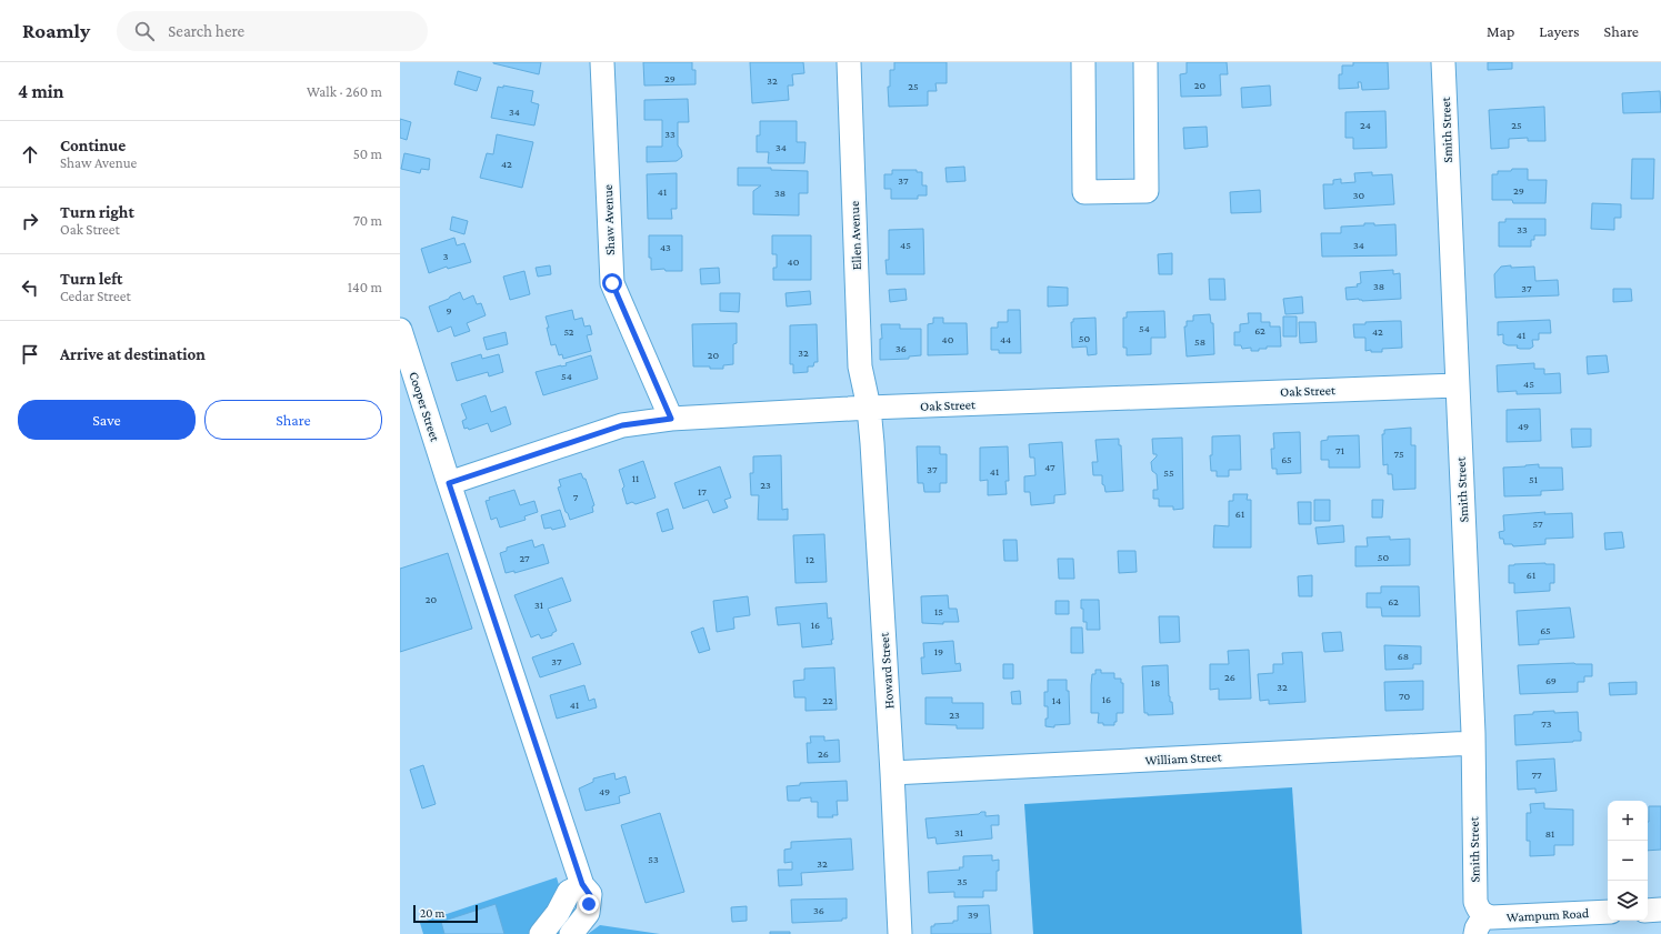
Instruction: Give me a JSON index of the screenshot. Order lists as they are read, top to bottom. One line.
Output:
{"streets":{"street":["Smith Street","Shaw Avenue","Ellen Avenue","Oak Street","Cooper Street","Howard Street","William Street","Wampum Road"]},"crossings":[["Smith Street","Oak Street"],["Smith Street","William Street"],["Smith Street","Wampum Road"],["Shaw Avenue","Oak Street"],["Ellen Avenue","Oak Street"],["Ellen Avenue","Howard Street"],["Oak Street","Cooper Street"],["Oak Street","Howard Street"],["Howard Street","William Street"]],"house_numbers":["29","32","20","25","34","24","25","33","34","42","37","29","41","38","30","33","45","34","43","3","40","38","37","9","54","62","52","42","41","50","40","44","58","36","32","20","54","45","49","71","75","65","47","37","41","55","11","51","23","17","7","61","57","50","27","12","61","20","62","31","15","16","65","19","68","37","26","69","18","32","70","16","22","14","41","23","73","26","77","49","31","81","53","32","35","36","39"],"scale_bar":"20 m","page":{"header":"Roamly","search":"Search here","nav":["Map","Layers","Share"],"heading":["4 min","Walk · 260 m"],"list":[["Continue","Shaw Avenue","50 m"],["Turn right","Oak Street","70 m"],["Turn left","Cedar Street","140 m"],"Arrive at destination"],"buttons":["Save","Share"],"map_buttons":["+","−"],"scale":"20 m"}}
